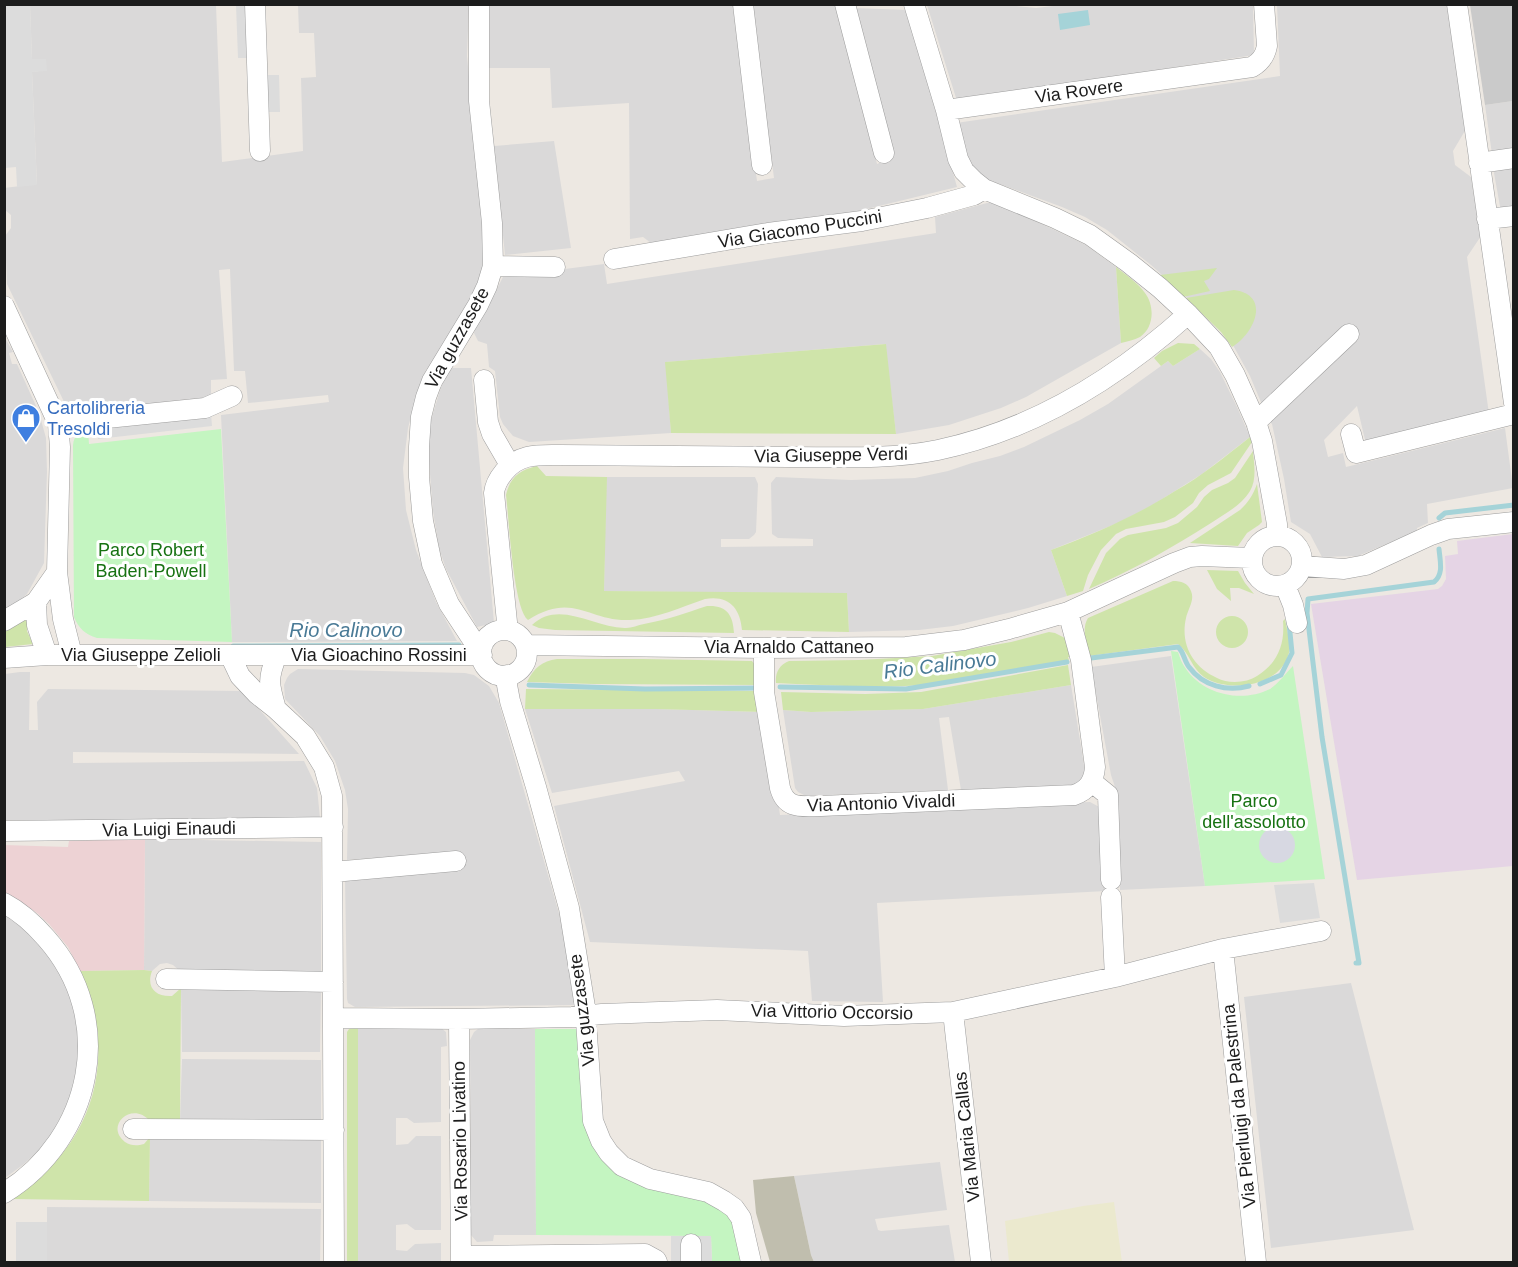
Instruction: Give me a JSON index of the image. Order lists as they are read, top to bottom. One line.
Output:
{"streets":{"street":["Via Rovere","Via Giacomo Puccini","Via guzzasete","Via Giuseppe Verdi","Via Arnaldo Cattaneo","Via Giuseppe Zelioli","Via Gioachino Rossini","Via Antonio Vivaldi","Via Luigi Einaudi","Via Vittorio Occorsio","Via Pierluigi da Palestrina","Via Maria Callas","Via Rosario Livatino"]},"crossings":[["Via guzzasete","Via Arnaldo Cattaneo"],["Via guzzasete","Via Gioachino Rossini"],["Via guzzasete","Via Vittorio Occorsio"],["Via Arnaldo Cattaneo","Via Gioachino Rossini"],["Via Arnaldo Cattaneo","Via Antonio Vivaldi"],["Via Giuseppe Zelioli","Via Gioachino Rossini"],["Via Vittorio Occorsio","Via Pierluigi da Palestrina"],["Via Vittorio Occorsio","Via Maria Callas"],["Via Vittorio Occorsio","Via Rosario Livatino"]],"water":["Rio Calinovo"],"parks":["Parco Robert Baden-Powell","Parco dell'assolotto"],"places":{"shop":["Cartolibreria Tresoldi"]}}
